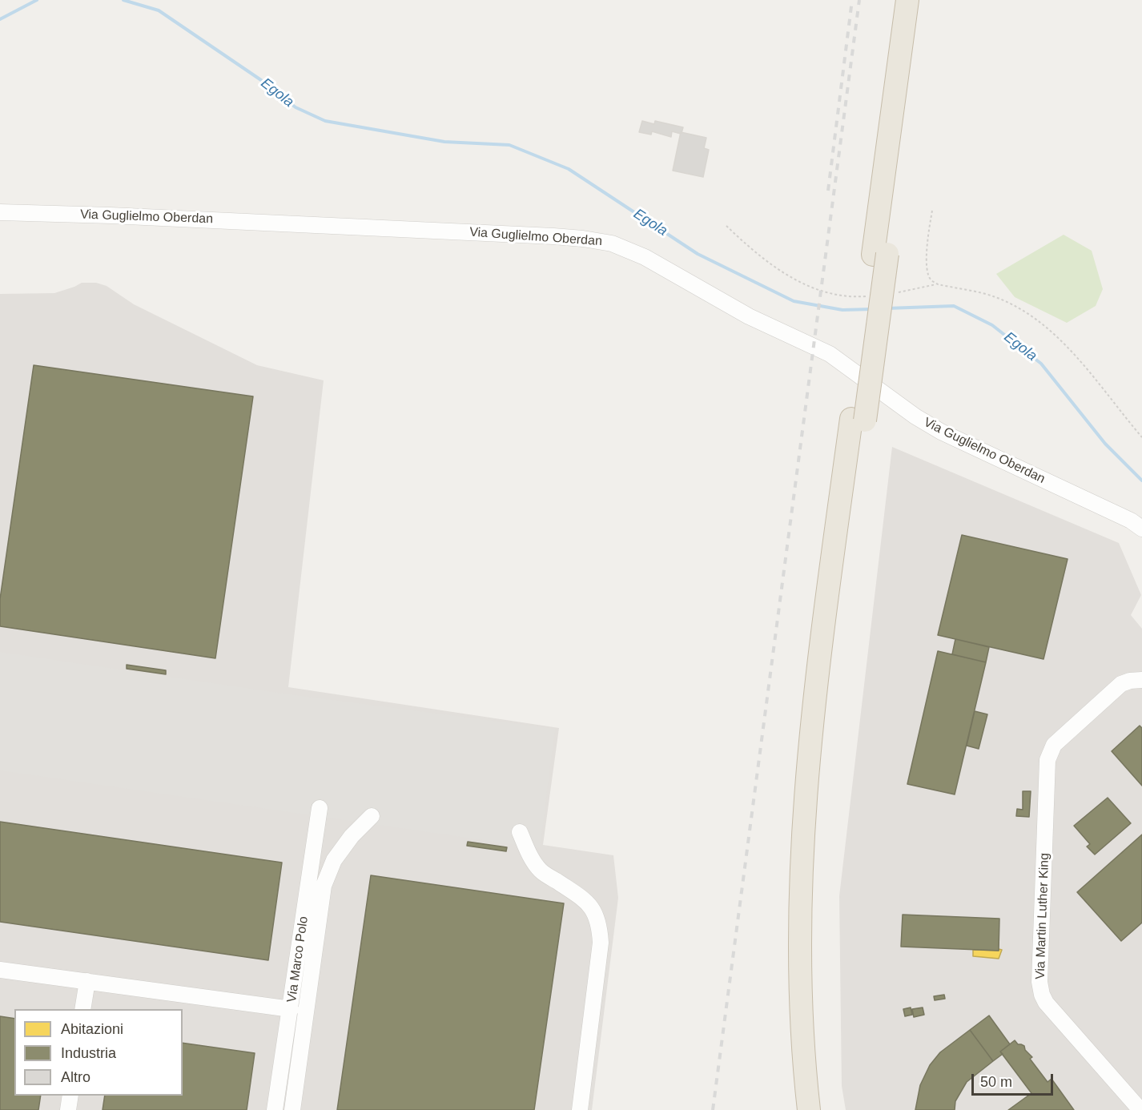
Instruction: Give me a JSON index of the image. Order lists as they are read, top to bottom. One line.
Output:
{"streets":{"street":["Via Guglielmo Oberdan","Via Martin Luther King","Via Marco Polo"]},"water":["Egola"],"legend":["Abitazioni","Industria","Altro"],"scale_bar":"50 m"}
